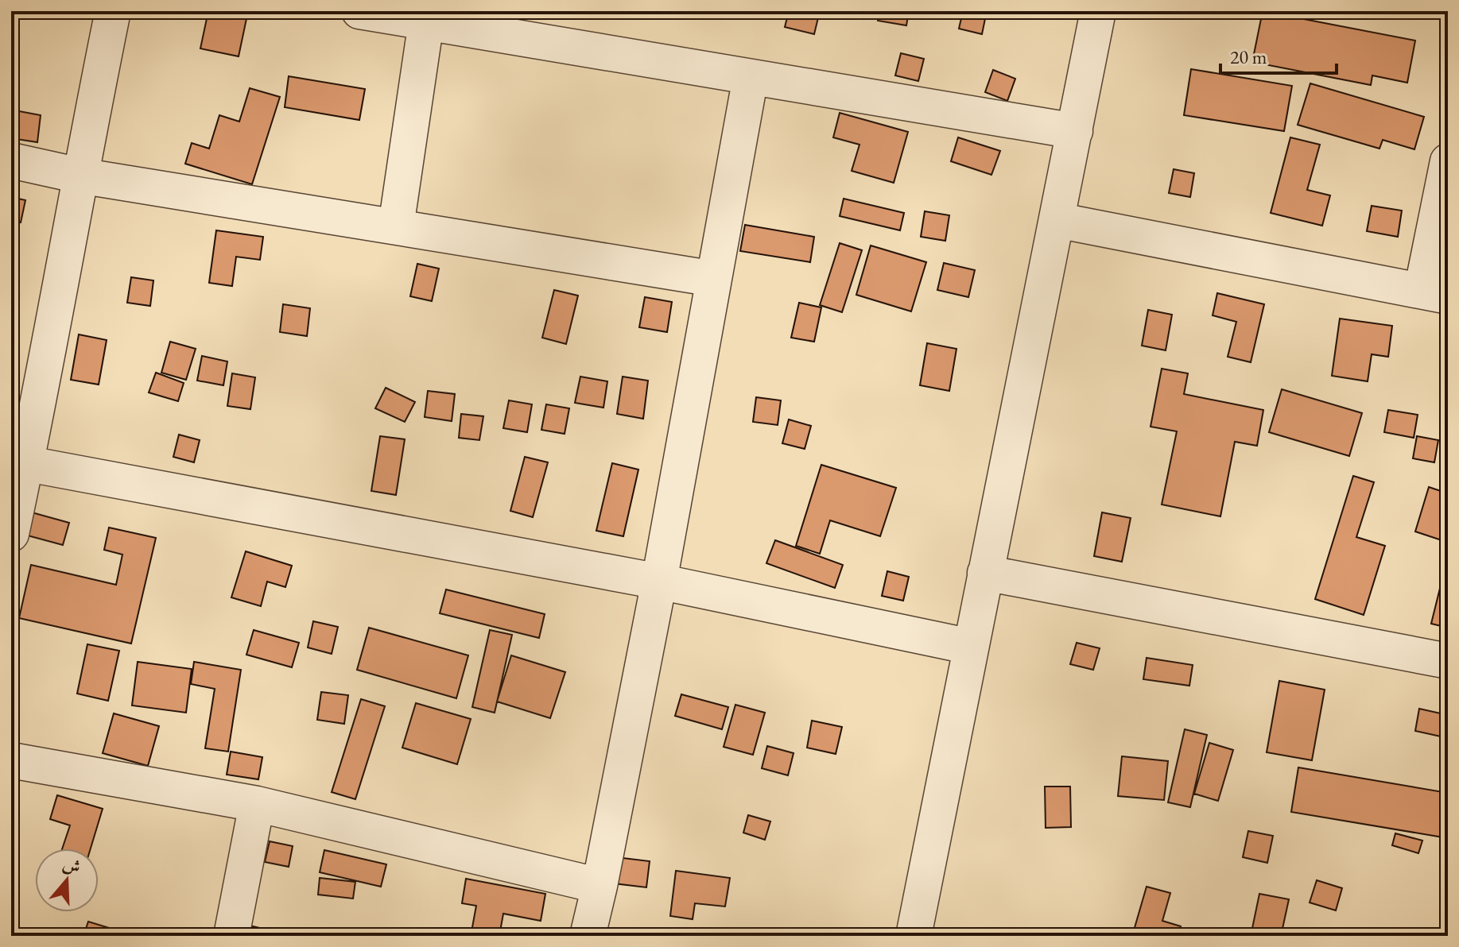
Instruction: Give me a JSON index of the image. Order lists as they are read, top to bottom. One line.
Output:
{"scale_bar":"20 m","north":"top"}
